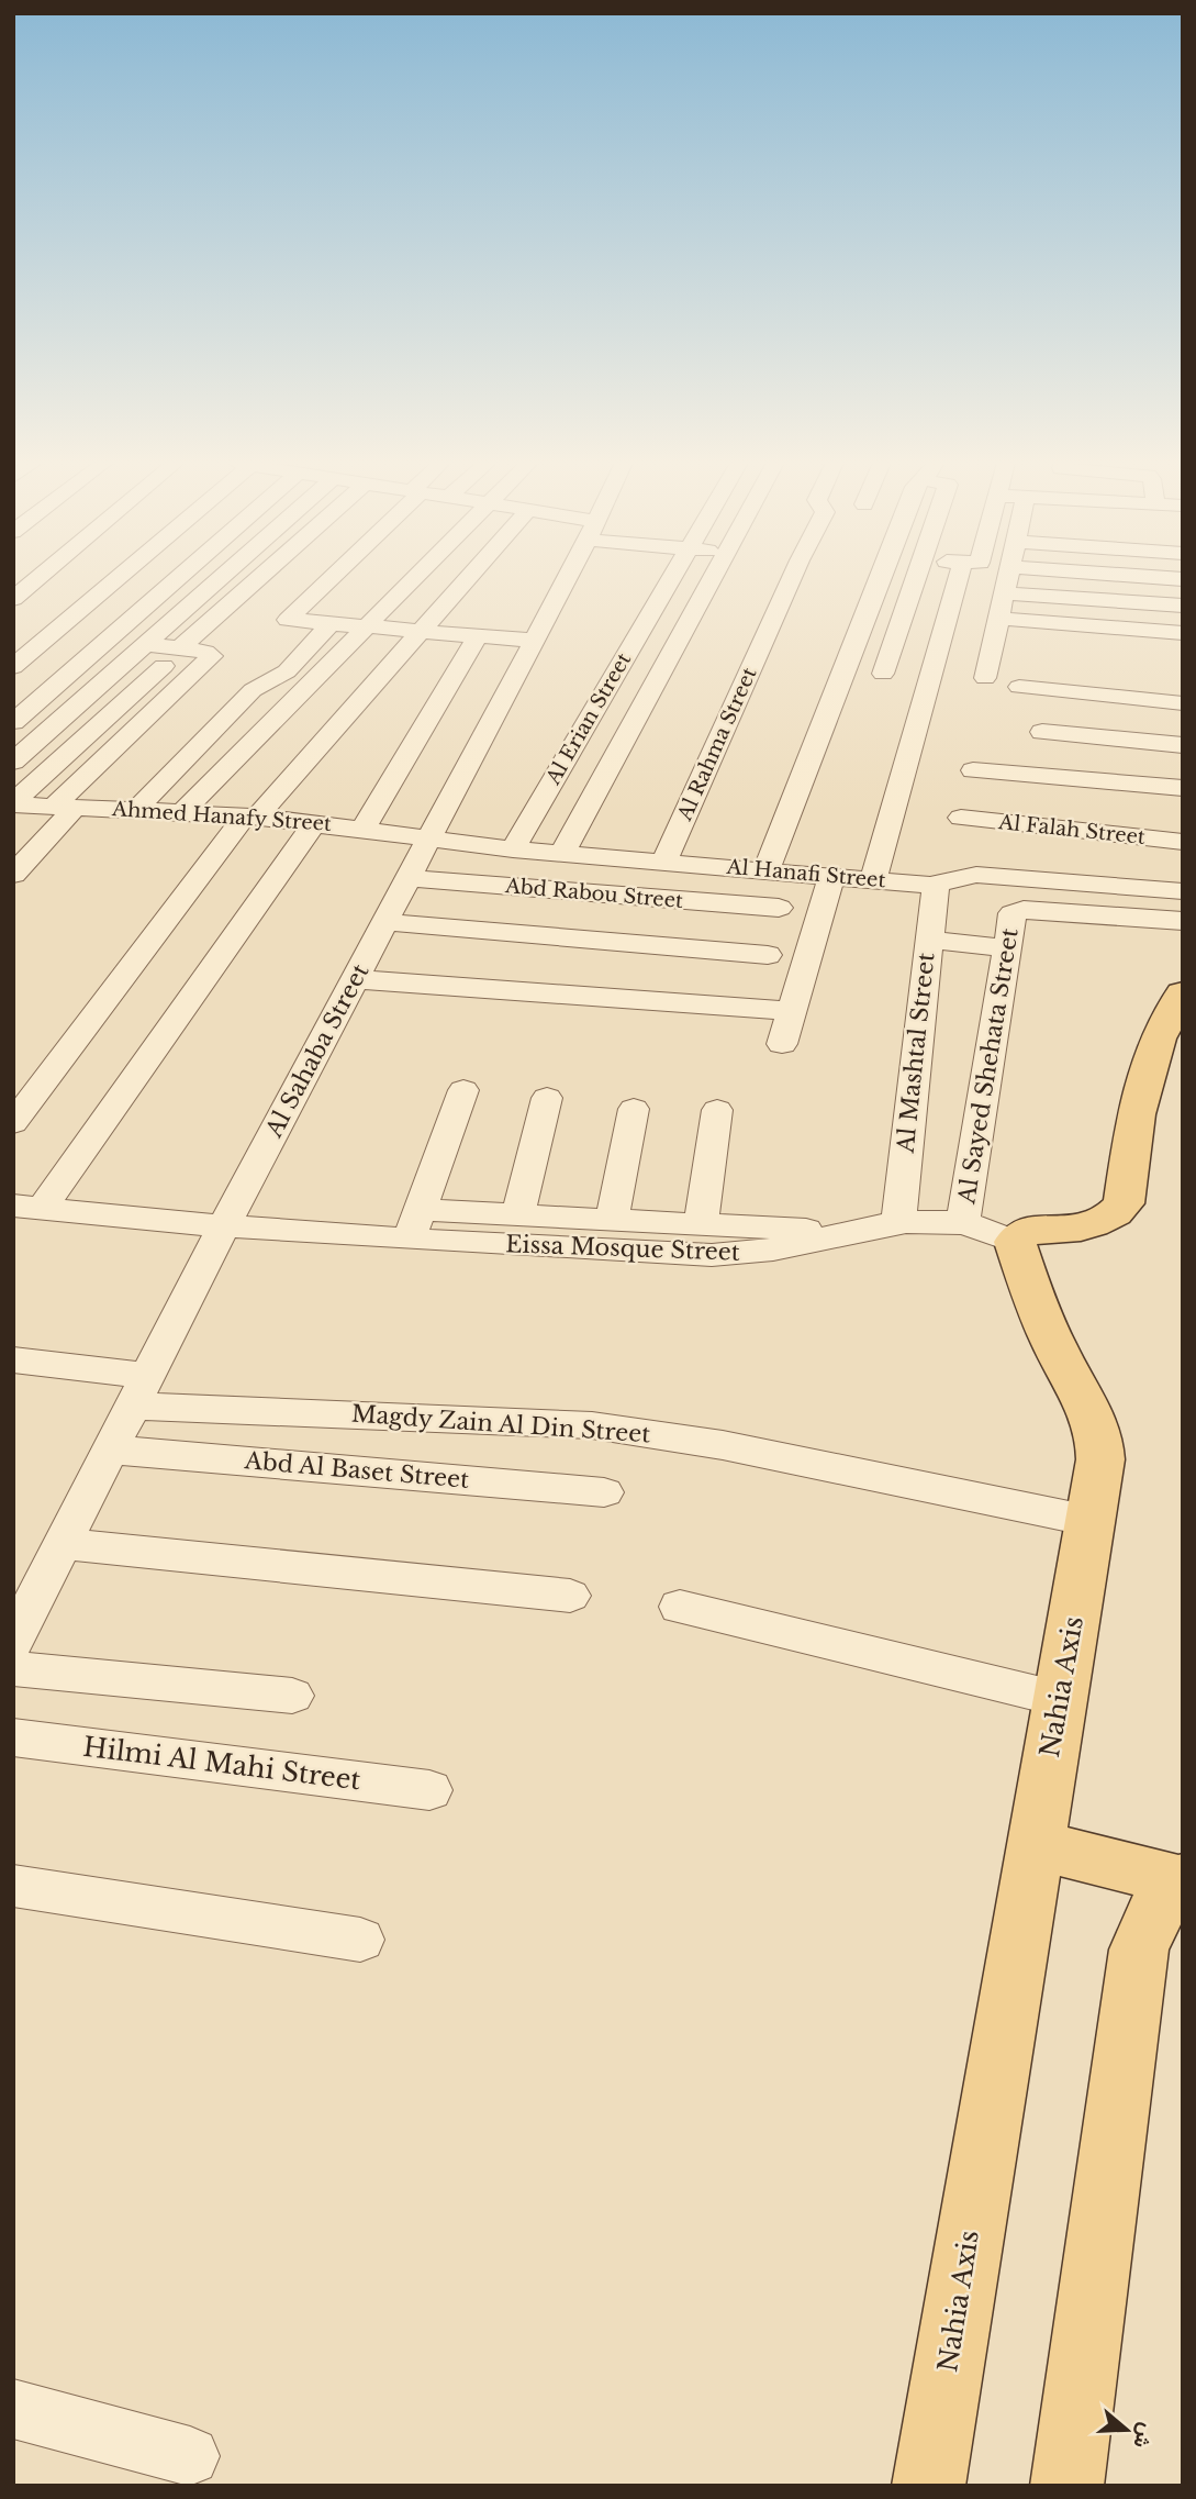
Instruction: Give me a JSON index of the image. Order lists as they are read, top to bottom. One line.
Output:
{"streets":{"main road":["Nahia Axis"],"street":["Al Erian Street","Al Rahma Street","Ahmed Hanafy Street","Al Falah Street","Al Hanafi Street","Abd Rabou Street","Al Sahaba Street","Al Mashtal Street","Al Sayed Shehata Street","Eissa Mosque Street","Magdy Zain Al Din Street","Abd Al Baset Street","Hilmi Al Mahi Street"]},"crossings":[["Al Erian Street","Al Hanafi Street"],["Al Rahma Street","Al Hanafi Street"],["Ahmed Hanafy Street","Al Hanafi Street"],["Ahmed Hanafy Street","Al Sahaba Street"],["Al Hanafi Street","Al Sahaba Street"],["Al Hanafi Street","Al Mashtal Street"],["Abd Rabou Street","Al Sahaba Street"],["Al Sahaba Street","Eissa Mosque Street"],["Al Sahaba Street","Magdy Zain Al Din Street"],["Al Sahaba Street","Abd Al Baset Street"],["Al Mashtal Street","Eissa Mosque Street"],["Al Sayed Shehata Street","Eissa Mosque Street"],["Eissa Mosque Street","Nahia Axis"],["Magdy Zain Al Din Street","Nahia Axis"]],"north":"right"}
